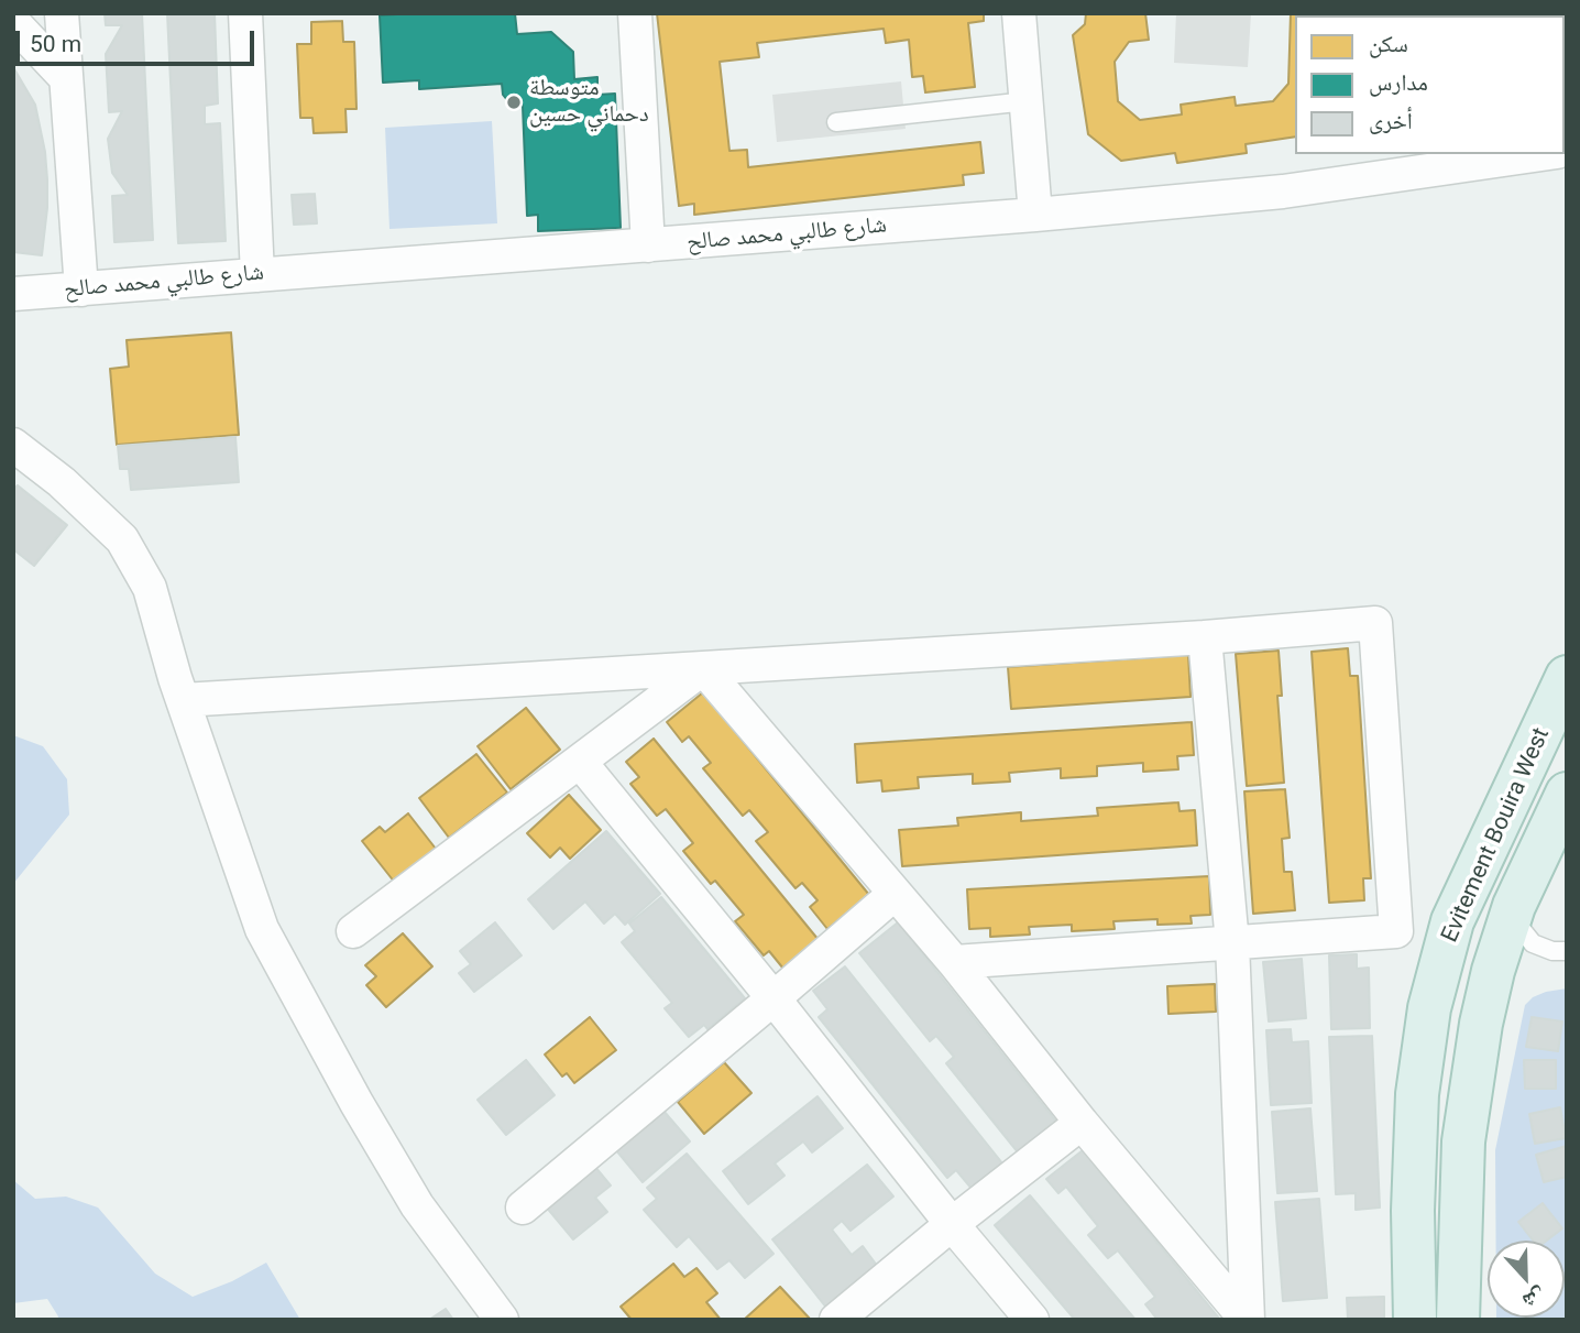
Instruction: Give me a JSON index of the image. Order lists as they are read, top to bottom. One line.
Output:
{"streets":{"highway":["Evitement Bouira West"],"street":["شارع طالبي محمد صالح"]},"places":["متوسطة دحماني حسين"],"legend":["سكن","مدارس","أخرى"],"scale_bar":"50 m","north":"bottom"}
